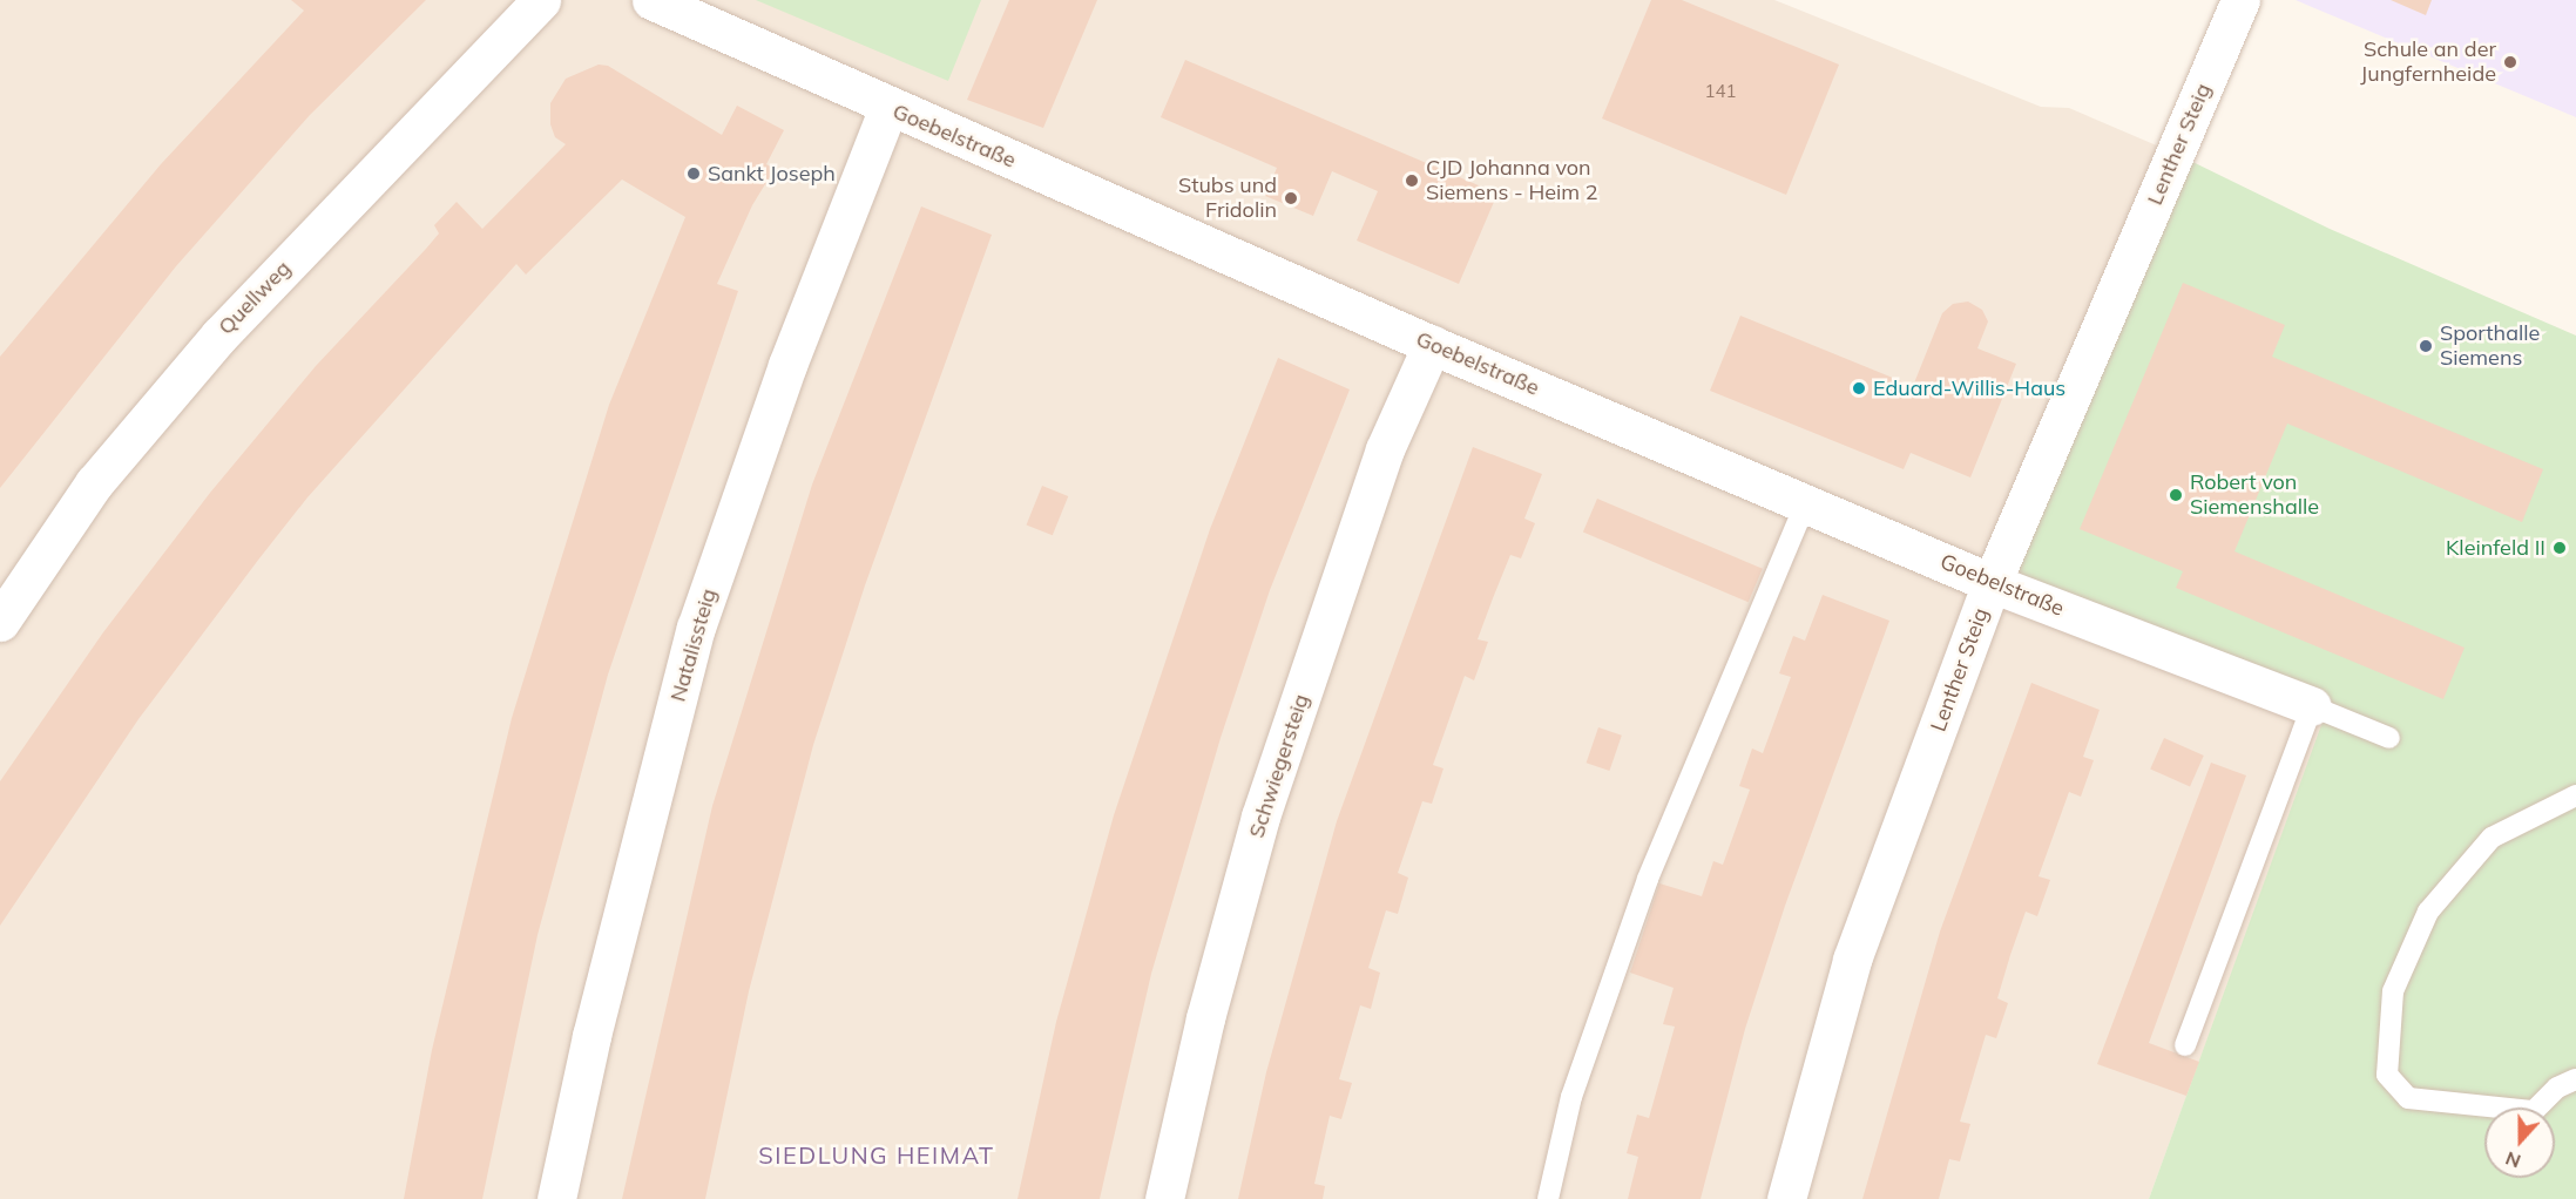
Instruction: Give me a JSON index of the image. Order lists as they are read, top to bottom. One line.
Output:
{"streets":{"street":["Goebelstraße","Lenther Steig","Quellweg","Natalissteig","Schwiegersteig"]},"crossings":[["Goebelstraße","Lenther Steig"],["Goebelstraße","Natalissteig"],["Goebelstraße","Schwiegersteig"]],"districts":["SIEDLUNG HEIMAT"],"places":["Schule an der Jungfernheide","Sankt Joseph","CJD Johanna von Siemens - Heim 2","Stubs und Fridolin","Sporthalle Siemens","Eduard-Willis-Haus","Robert von Siemenshalle","Kleinfeld II"],"house_numbers":["141"],"north":"bottom"}
